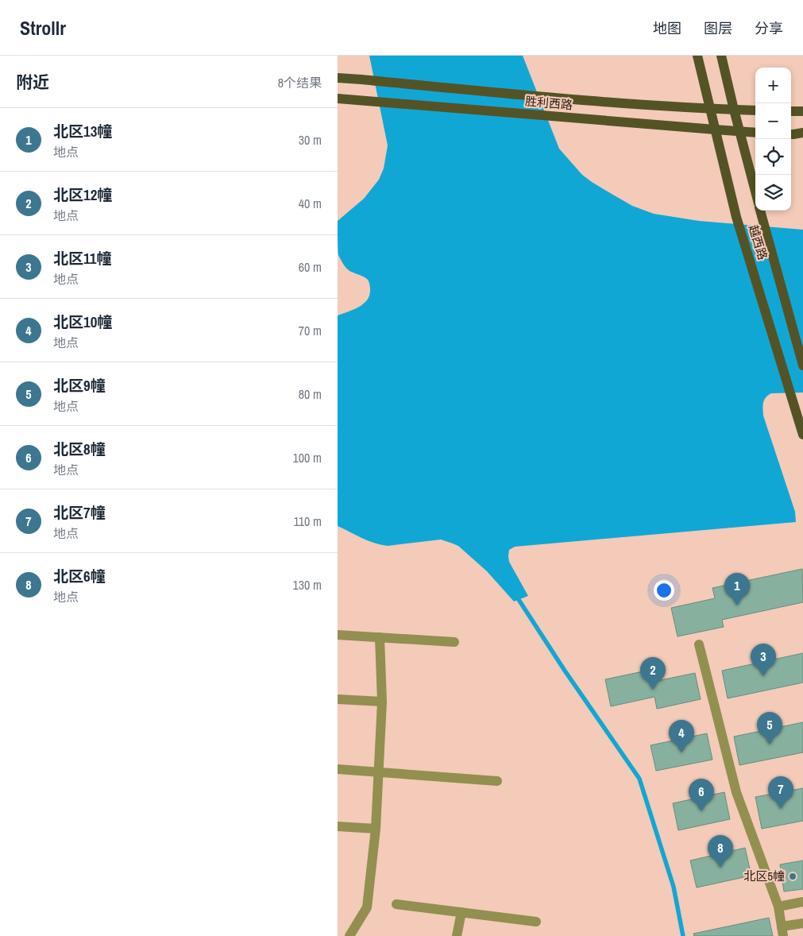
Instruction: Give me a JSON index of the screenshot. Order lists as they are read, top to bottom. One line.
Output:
{"streets":{"main road":["胜利西路","越西路"]},"crossings":[["胜利西路","越西路"]],"places":["北区5幢"],"page":{"header":"Strollr","nav":["地图","图层","分享"],"heading":["附近","8个结果"],"map_buttons":["+","−"],"list":[{"mark":"1","name":"北区13幢","note":"地点","value":"30 m"},{"mark":"2","name":"北区12幢","note":"地点","value":"40 m"},{"mark":"3","name":"北区11幢","note":"地点","value":"60 m"},{"mark":"4","name":"北区10幢","note":"地点","value":"70 m"},{"mark":"5","name":"北区9幢","note":"地点","value":"80 m"},{"mark":"6","name":"北区8幢","note":"地点","value":"100 m"},{"mark":"7","name":"北区7幢","note":"地点","value":"110 m"},{"mark":"8","name":"北区6幢","note":"地点","value":"130 m"}],"pins":["1","3","2","5","4","7","6","8"]}}
